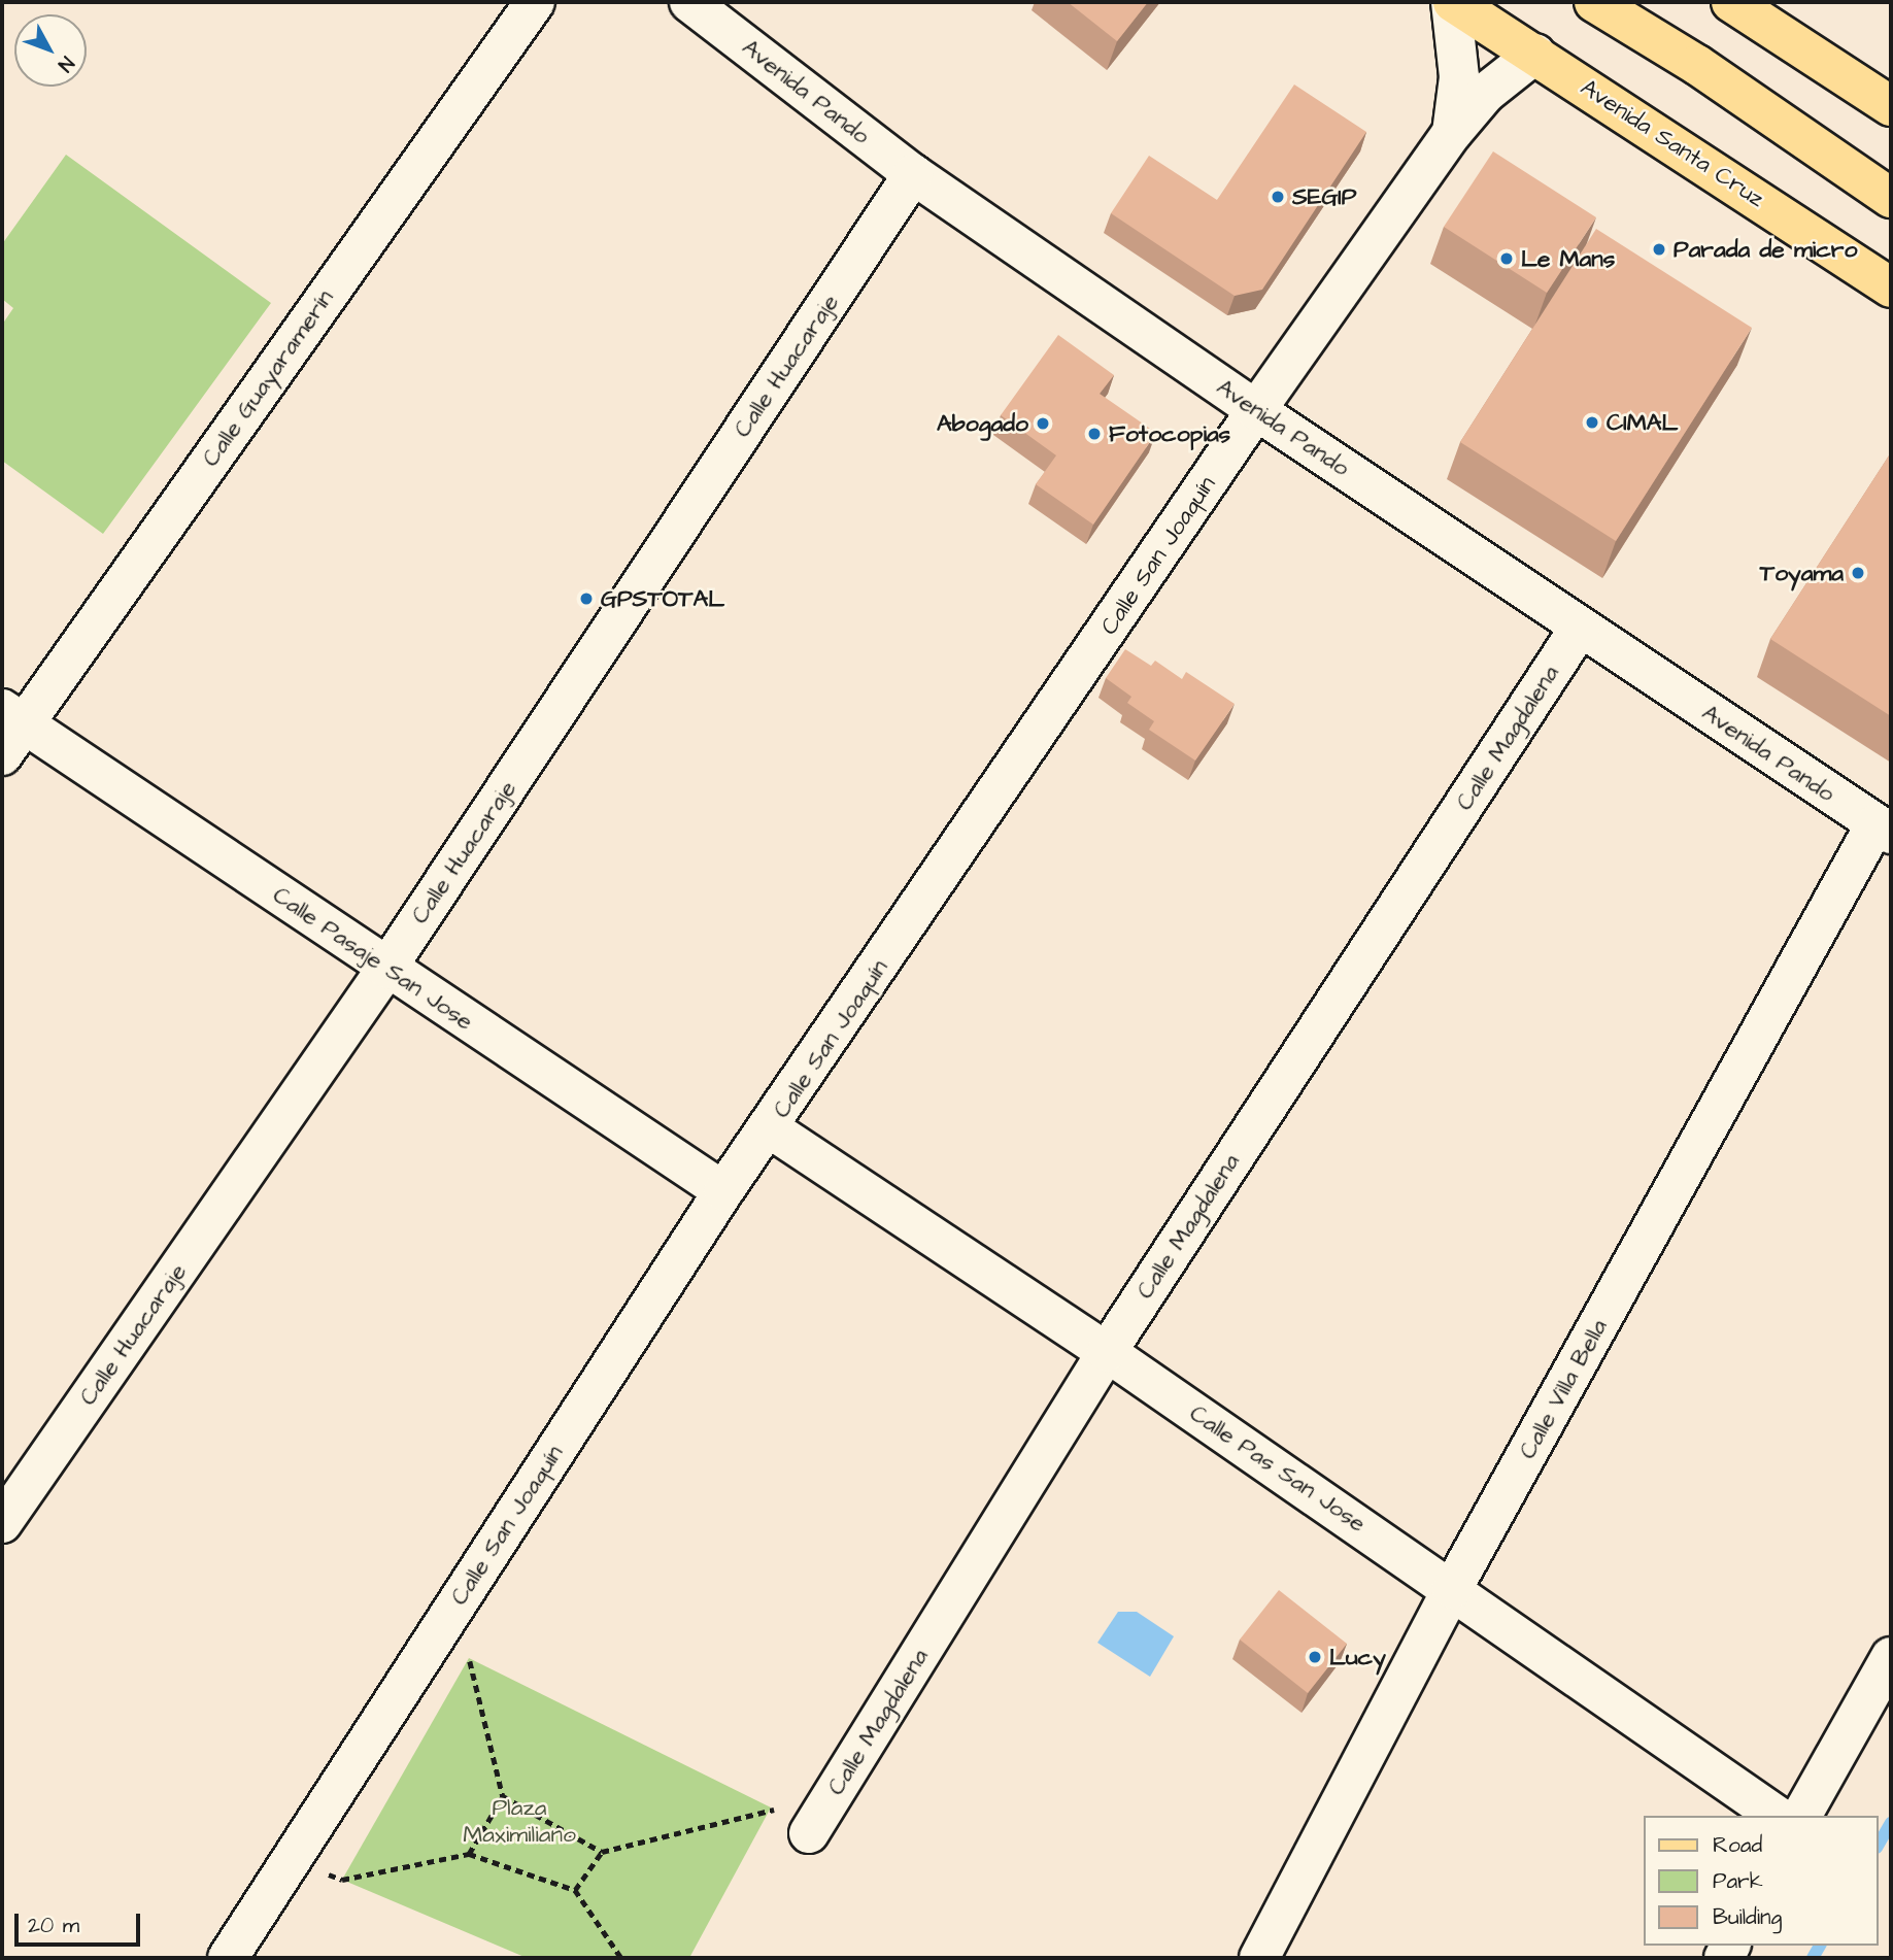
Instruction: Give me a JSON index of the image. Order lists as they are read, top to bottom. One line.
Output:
{"streets":{"main road":["Avenida Santa Cruz"],"street":["Avenida Pando","Calle Huacaraje","Calle Guayaramerín","Calle San Joaquín","Calle Magdalena","Calle Pasaje San Jose","Calle Villa Bella","Calle Pas San Jose"]},"crossings":[["Avenida Pando","Calle Huacaraje"],["Avenida Pando","Calle San Joaquín"],["Avenida Pando","Calle Magdalena"],["Avenida Pando","Calle Villa Bella"],["Avenida Santa Cruz","Calle San Joaquín"],["Calle Huacaraje","Calle Pasaje San Jose"],["Calle Guayaramerín","Calle Pasaje San Jose"],["Calle San Joaquín","Calle Pasaje San Jose"],["Calle San Joaquín","Calle Pas San Jose"],["Calle Magdalena","Calle Pas San Jose"],["Calle Villa Bella","Calle Pas San Jose"]],"parks":["Plaza Maximiliano"],"places":["SEGIP","Parada de micro","Le Mans","CIMAL","Abogado","Fotocopias","Toyama","GPSTOTAL","Lucy"],"legend":["Road","Park","Building"],"scale_bar":"20 m","north":"bottom right"}
